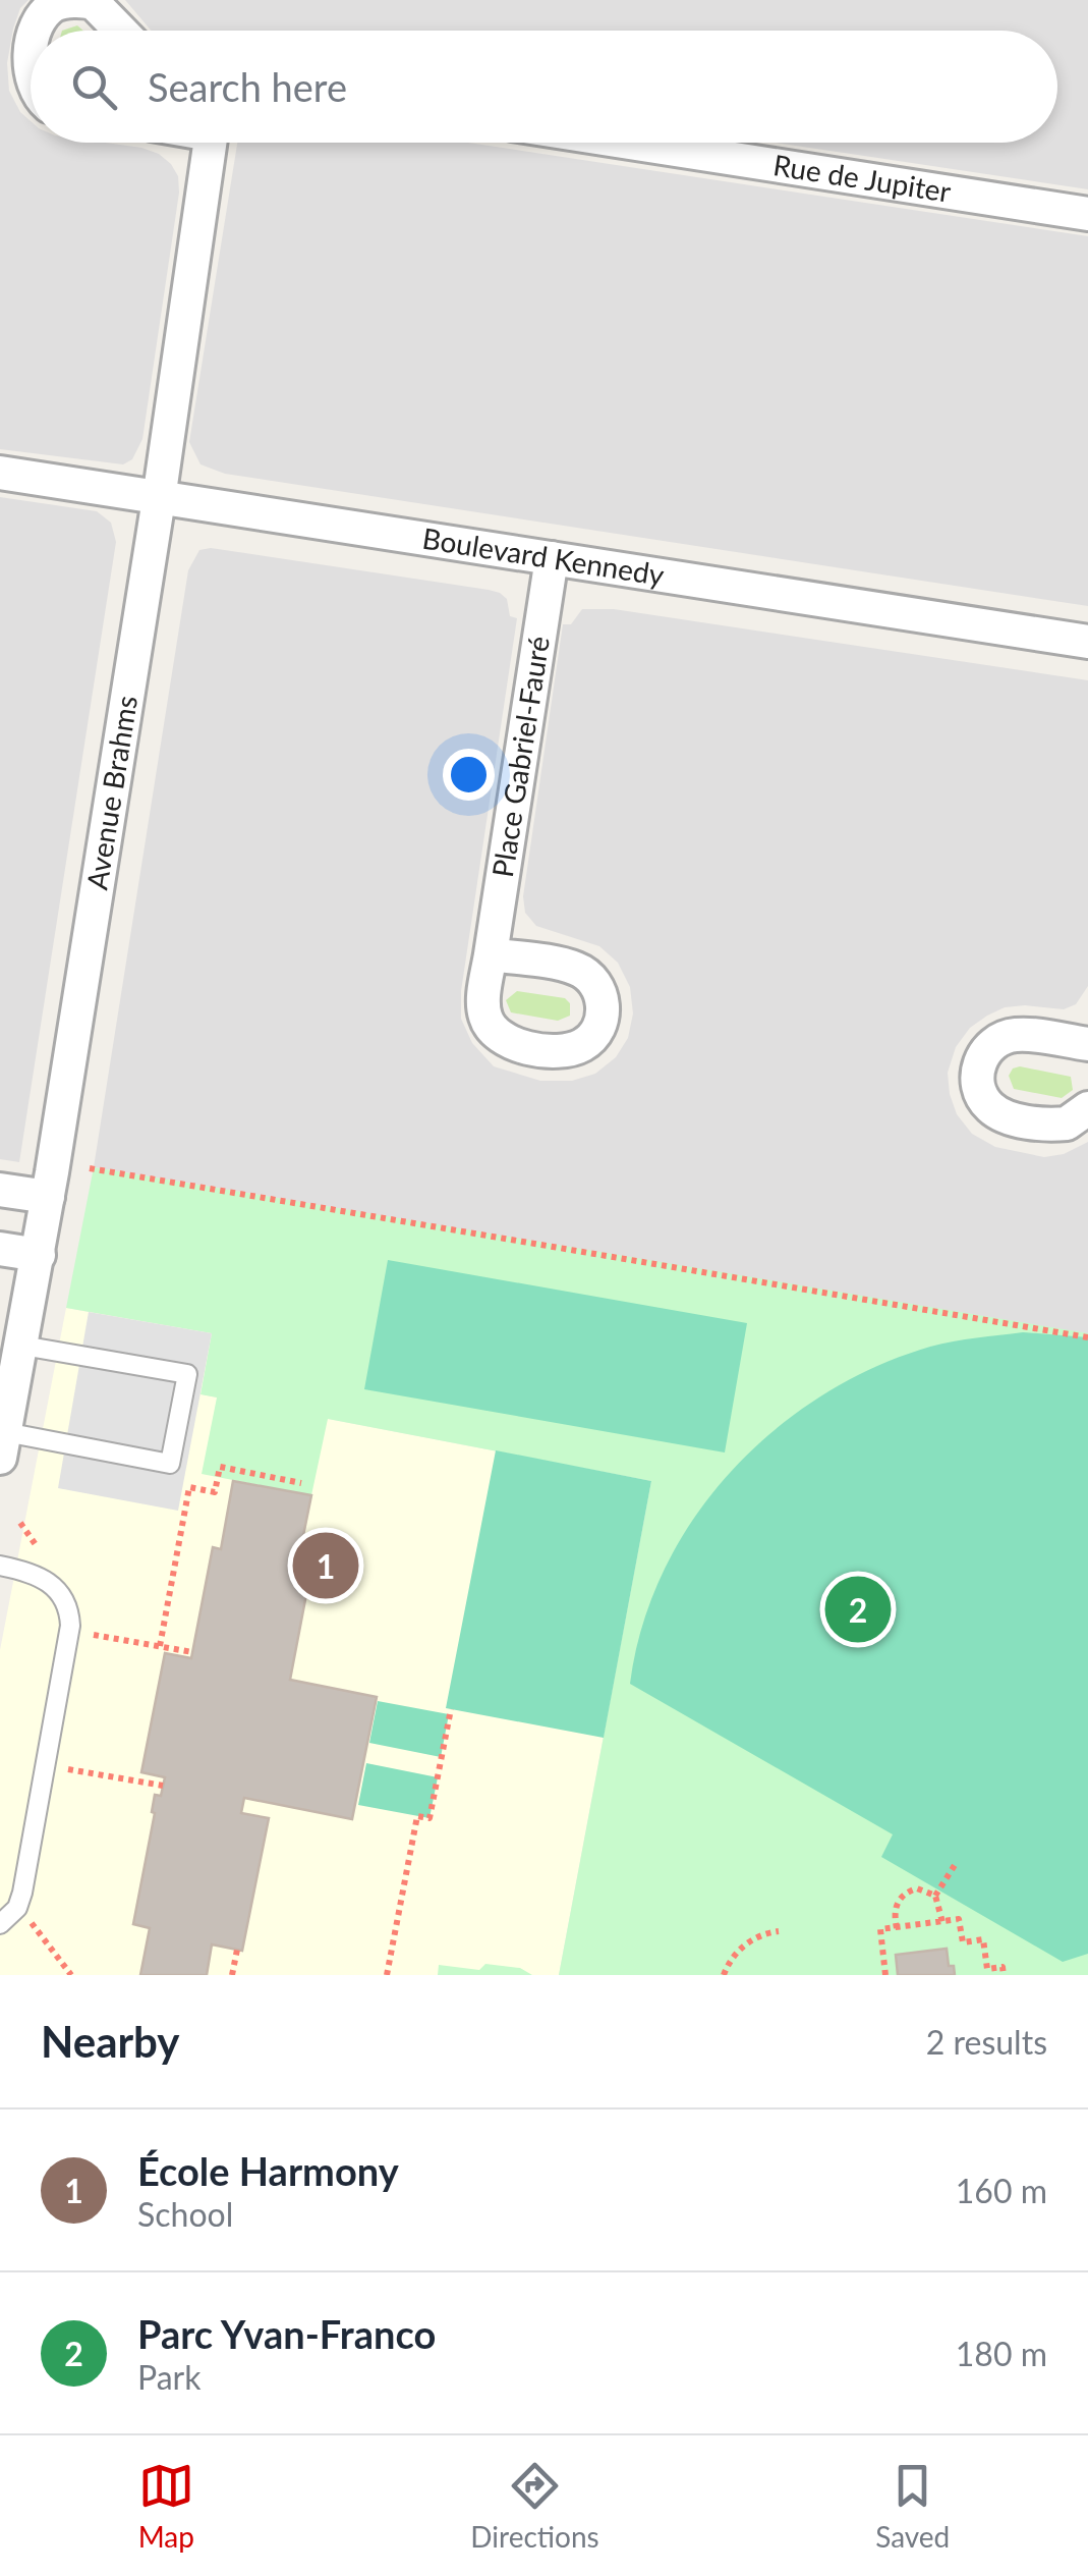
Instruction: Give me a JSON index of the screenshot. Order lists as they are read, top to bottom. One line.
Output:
{"streets":{"street":["Rue de Jupiter","Boulevard Kennedy","Place Gabriel-Fauré","Avenue Brahms"]},"crossings":[["Boulevard Kennedy","Place Gabriel-Fauré"],["Boulevard Kennedy","Avenue Brahms"]],"page":{"search":"Search here","pins":["1","2"],"heading":["Nearby","2 results"],"list":[{"mark":"1","name":"École Harmony","note":"School","value":"160 m"},{"mark":"2","name":"Parc Yvan-Franco","note":"Park","value":"180 m"}],"nav":["Map","Directions","Saved"]}}
